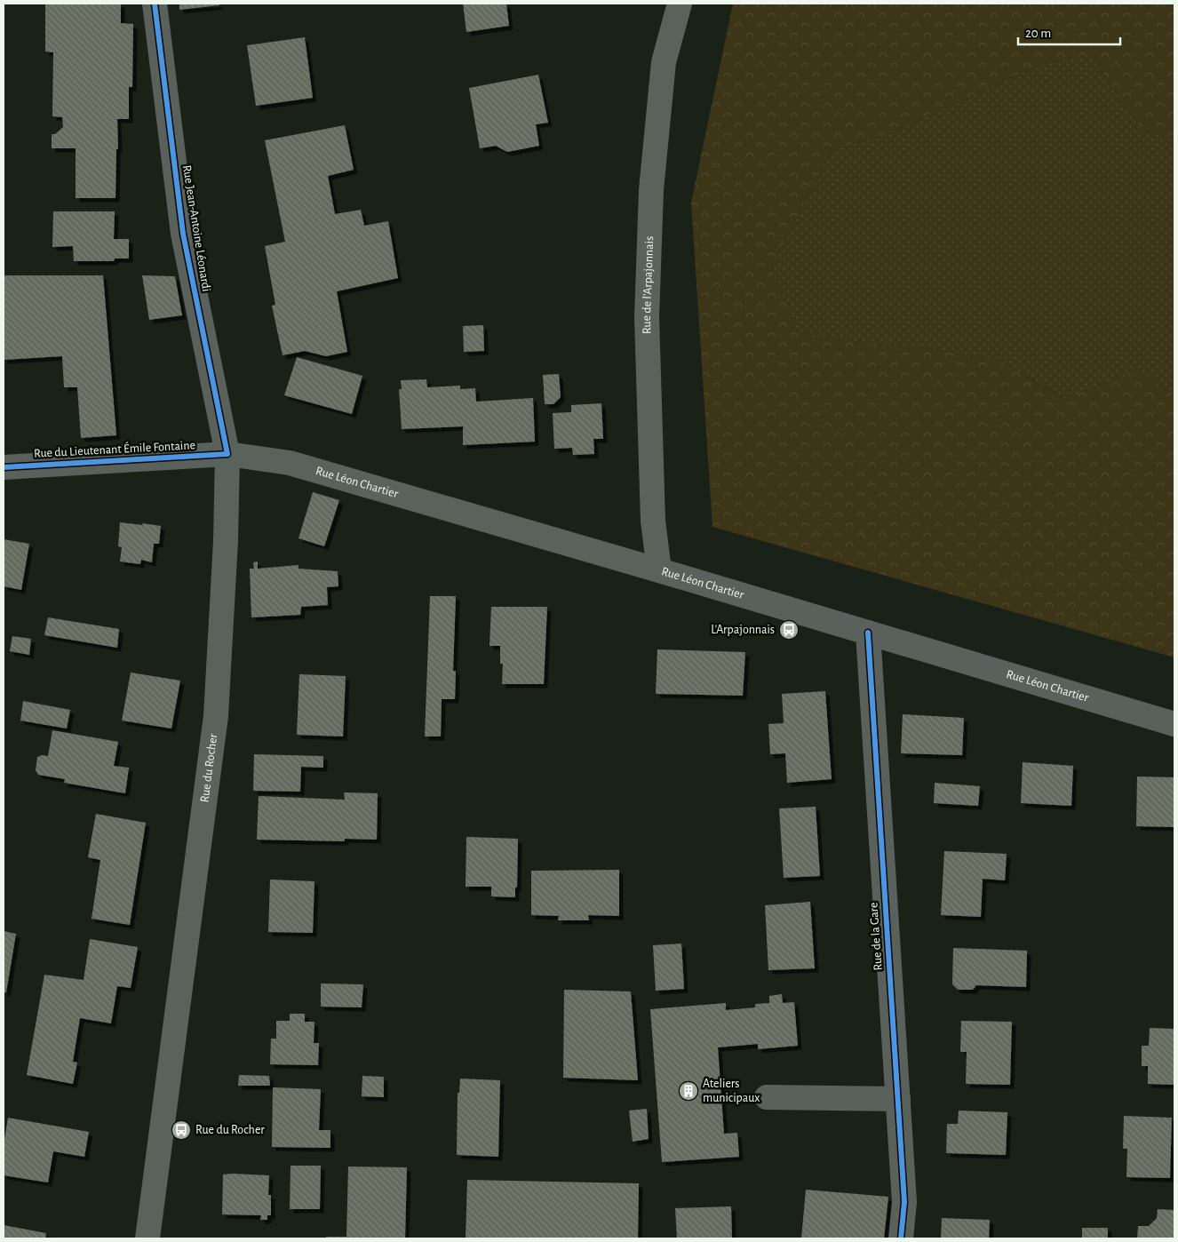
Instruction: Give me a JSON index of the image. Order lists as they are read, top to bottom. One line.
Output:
{"streets":{"main road":["Rue de l'Arpajonnais","Rue Léon Chartier","Rue du Rocher"],"street":["Rue Jean-Antoine Léonardi","Rue du Lieutenant Émile Fontaine","Rue de la Gare"]},"crossings":[["Rue Jean-Antoine Léonardi","Rue du Lieutenant Émile Fontaine"],["Rue Jean-Antoine Léonardi","Rue Léon Chartier"],["Rue Jean-Antoine Léonardi","Rue du Rocher"],["Rue de l'Arpajonnais","Rue Léon Chartier"],["Rue du Lieutenant Émile Fontaine","Rue Léon Chartier"],["Rue du Lieutenant Émile Fontaine","Rue du Rocher"],["Rue Léon Chartier","Rue du Rocher"],["Rue Léon Chartier","Rue de la Gare"]],"places":{"bus stop":["L'Arpajonnais","Rue du Rocher"],"building":["Ateliers municipaux"]},"scale_bar":"20 m"}
